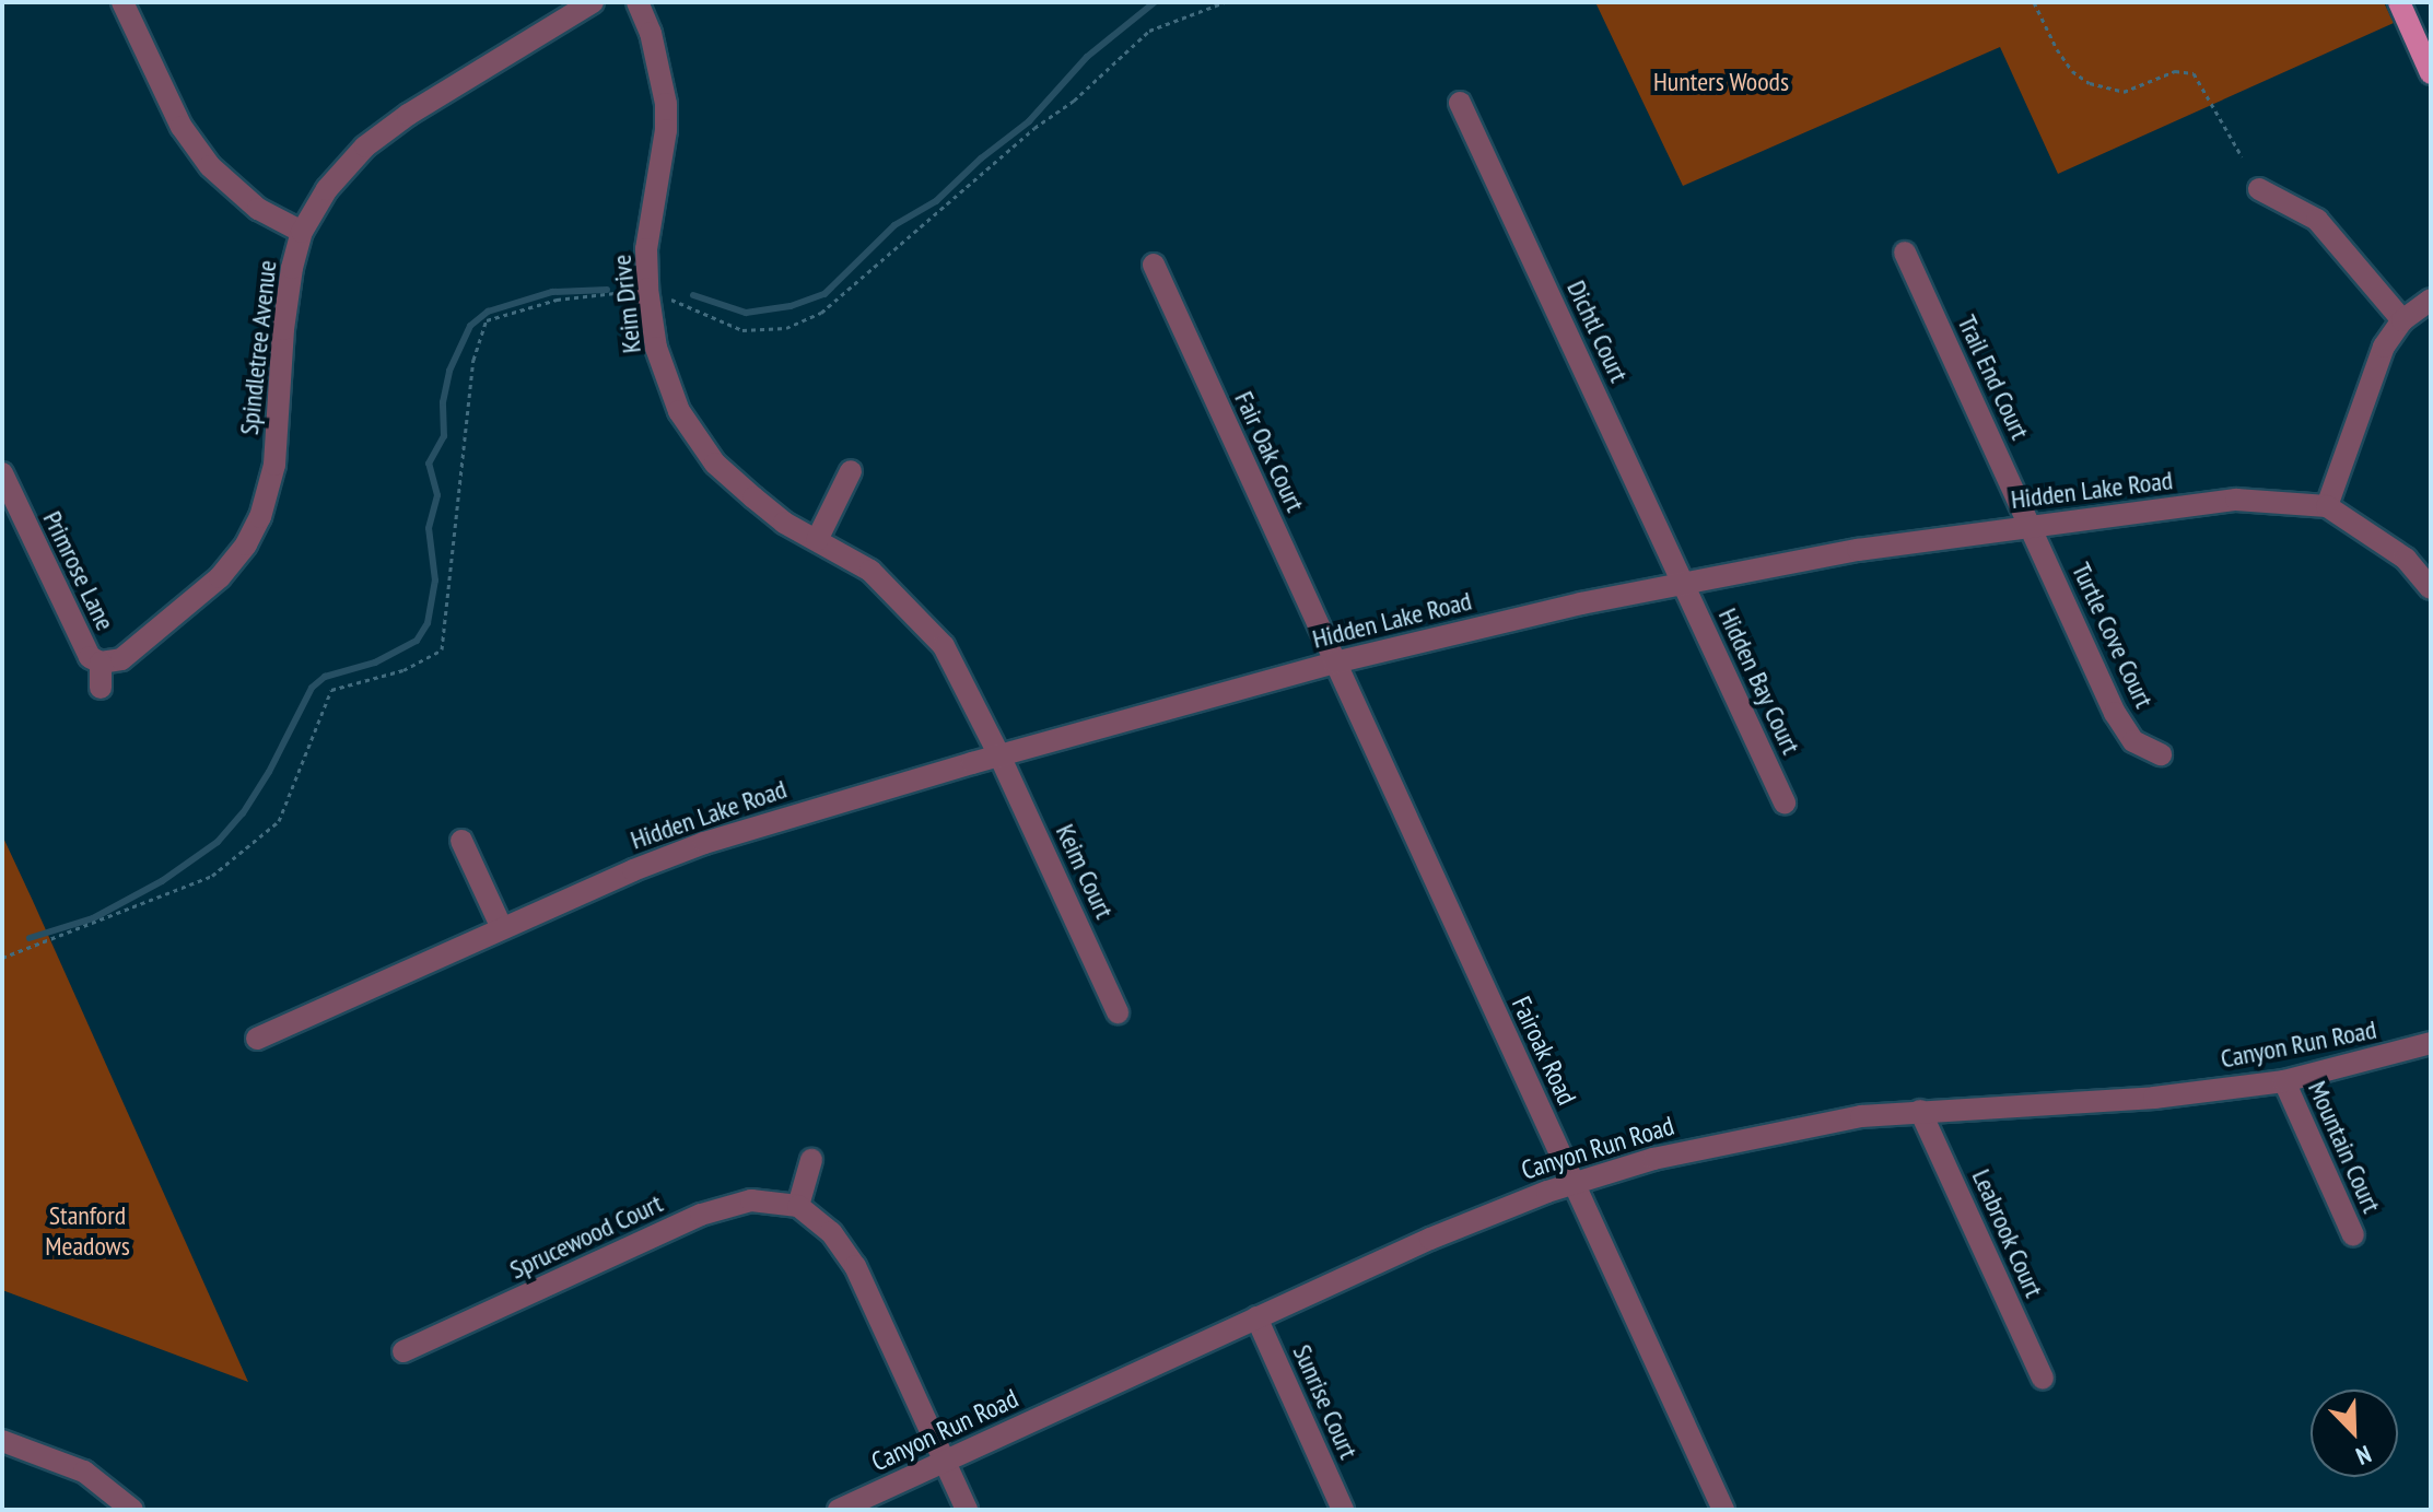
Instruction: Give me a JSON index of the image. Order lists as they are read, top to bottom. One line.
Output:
{"streets":{"street":["Keim Drive","Dichtl Court","Spindletree Avenue","Trail End Court","Fair Oak Court","Hidden Lake Road","Primrose Lane","Turtle Cove Court","Hidden Bay Court","Keim Court","Canyon Run Road","Fairoak Road","Mountain Court","Leabrook Court","Sprucewood Court","Sunrise Court"]},"crossings":[["Keim Drive","Hidden Lake Road"],["Keim Drive","Keim Court"],["Dichtl Court","Hidden Lake Road"],["Dichtl Court","Hidden Bay Court"],["Spindletree Avenue","Primrose Lane"],["Trail End Court","Hidden Lake Road"],["Trail End Court","Turtle Cove Court"],["Fair Oak Court","Hidden Lake Road"],["Fair Oak Court","Fairoak Road"],["Hidden Lake Road","Turtle Cove Court"],["Hidden Lake Road","Hidden Bay Court"],["Hidden Lake Road","Keim Court"],["Hidden Lake Road","Fairoak Road"],["Canyon Run Road","Fairoak Road"],["Canyon Run Road","Mountain Court"],["Canyon Run Road","Leabrook Court"],["Canyon Run Road","Sunrise Court"]],"parks":["Hunters Woods","Stanford Meadows"],"north":"bottom right"}
